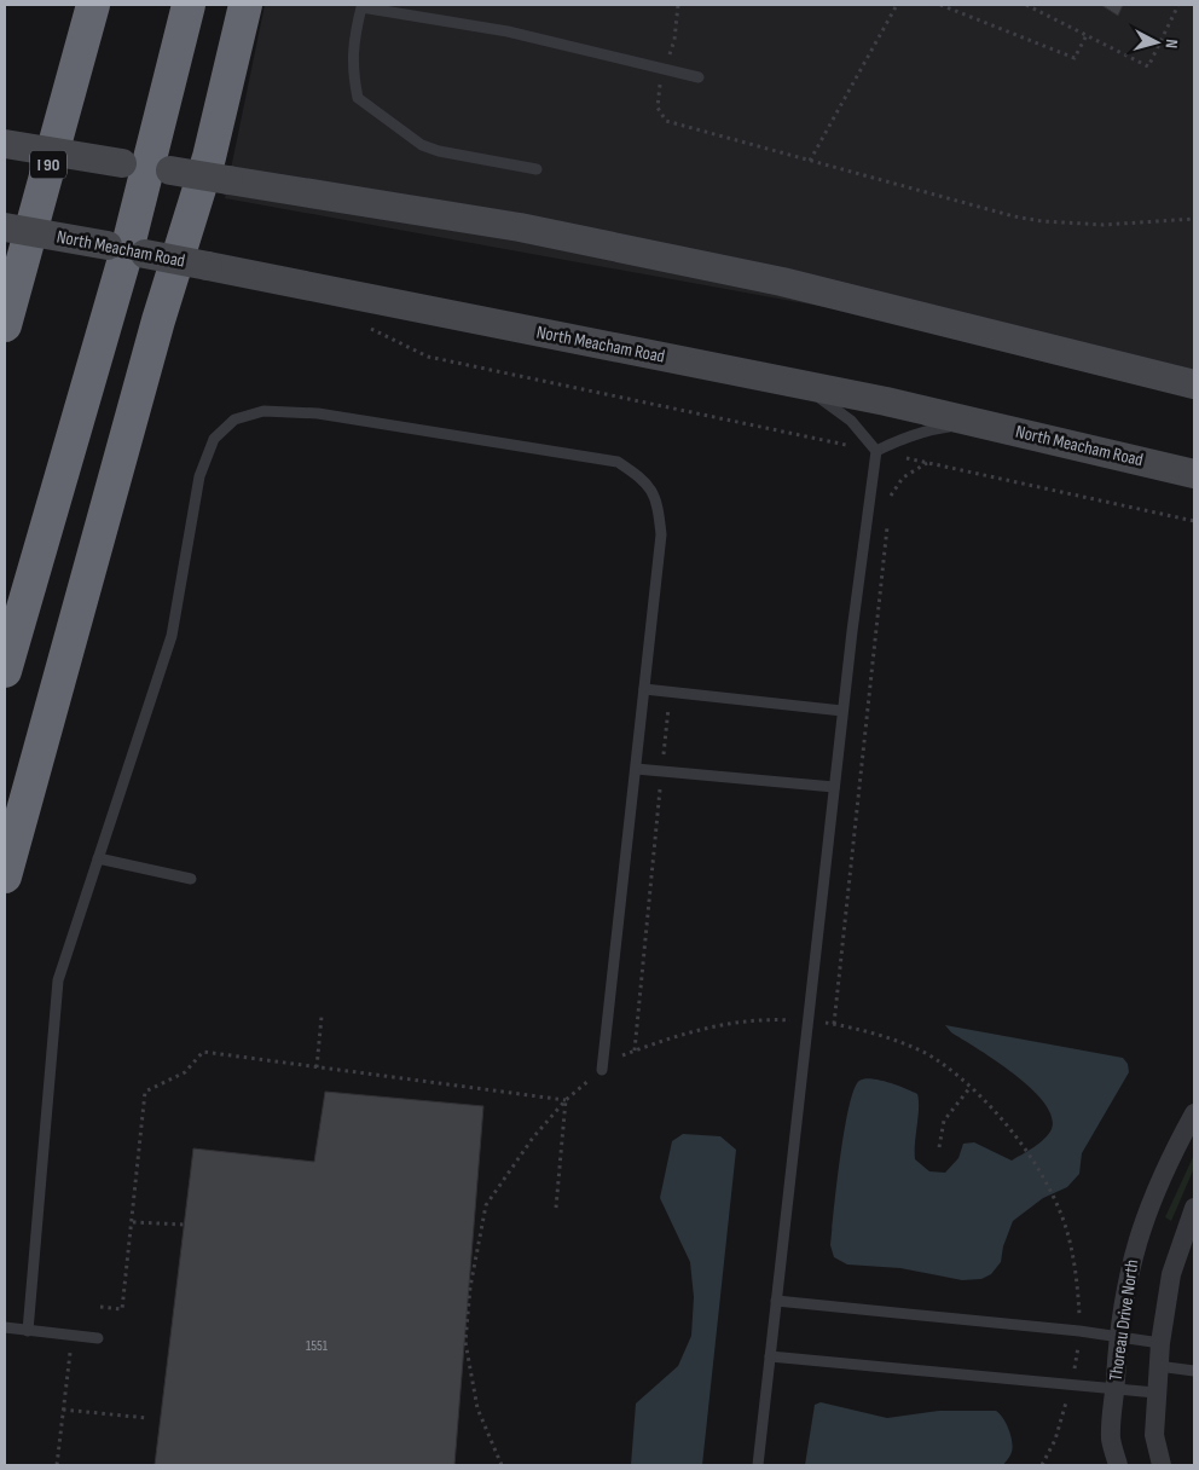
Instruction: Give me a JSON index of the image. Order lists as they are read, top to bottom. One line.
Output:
{"streets":{"highway":["I 90"],"main road":["North Meacham Road"],"street":["Thoreau Drive North"]},"house_numbers":["1551"],"north":"right"}
